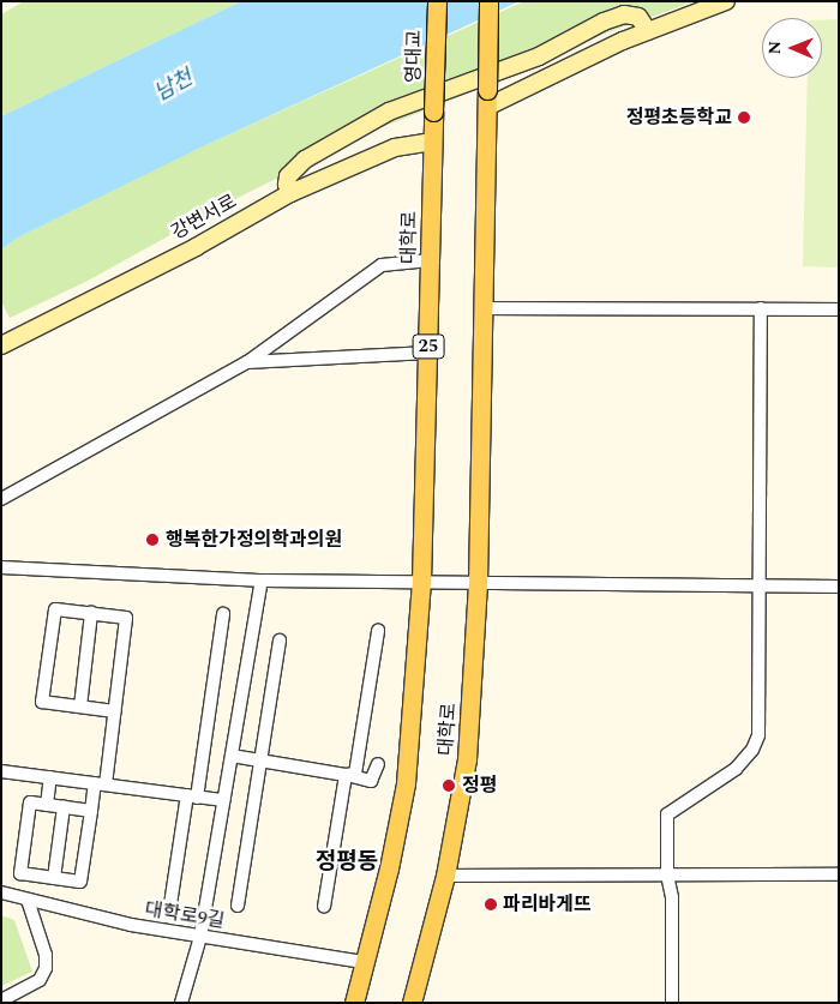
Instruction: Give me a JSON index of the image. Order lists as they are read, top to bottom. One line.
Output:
{"streets":{"main road":["영대교","대학로","25"],"street":["강변서로","대학로9길"]},"crossings":[["영대교","대학로"],["강변서로","대학로"],["대학로","대학로9길"]],"districts":["정평동"],"water":["남천"],"places":["정평초등학교","행복한가정의학과의원","정평","파리바게뜨"],"north":"left"}
